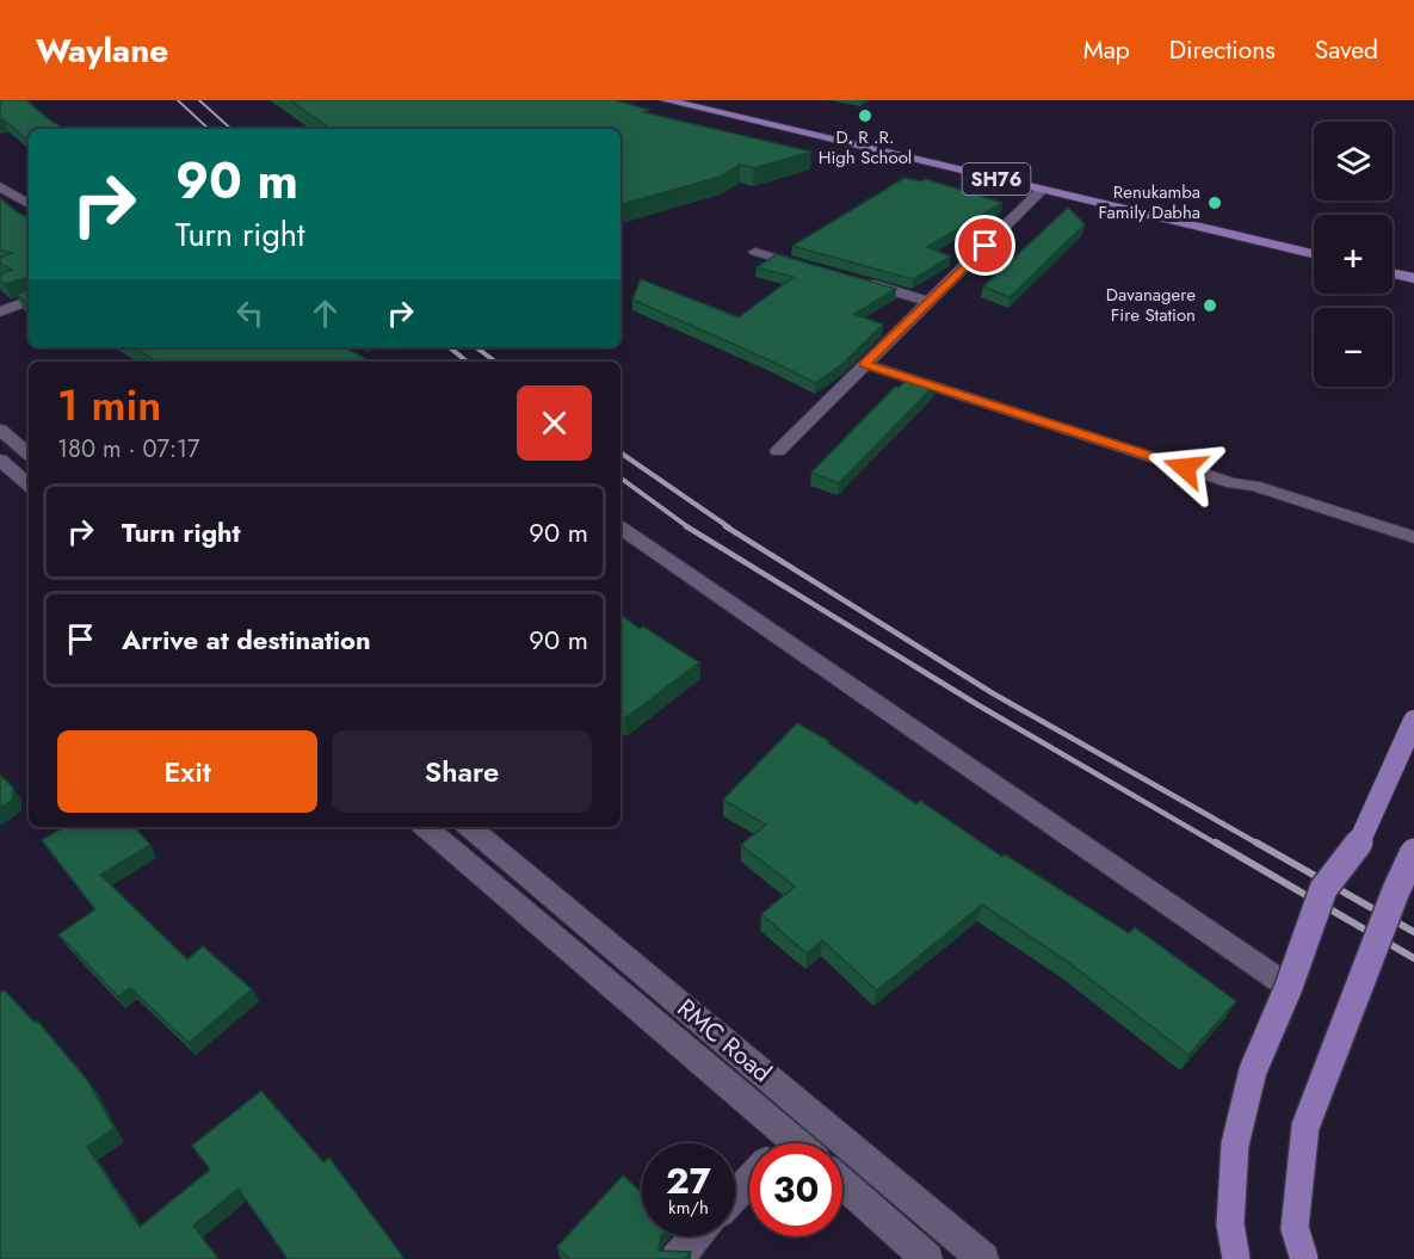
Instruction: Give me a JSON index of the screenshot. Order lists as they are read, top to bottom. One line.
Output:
{"streets":{"main road":["SH76"],"street":["RMC Road"]},"places":["D. R .R. High School","Renukamba Family Dabha","Davanagere Fire Station"],"page":{"header":"Waylane","nav":["Map","Directions","Saved"],"map_buttons":["+","−"],"turn":["90 m","Turn right"],"heading":["1 min","180 m · 07:17"],"list":[{"name":"Turn right","value":"90 m"},{"name":"Arrive at destination","value":"90 m"}],"buttons":["Exit","Share"],"speed":"27 km/h","limit":"30"}}
